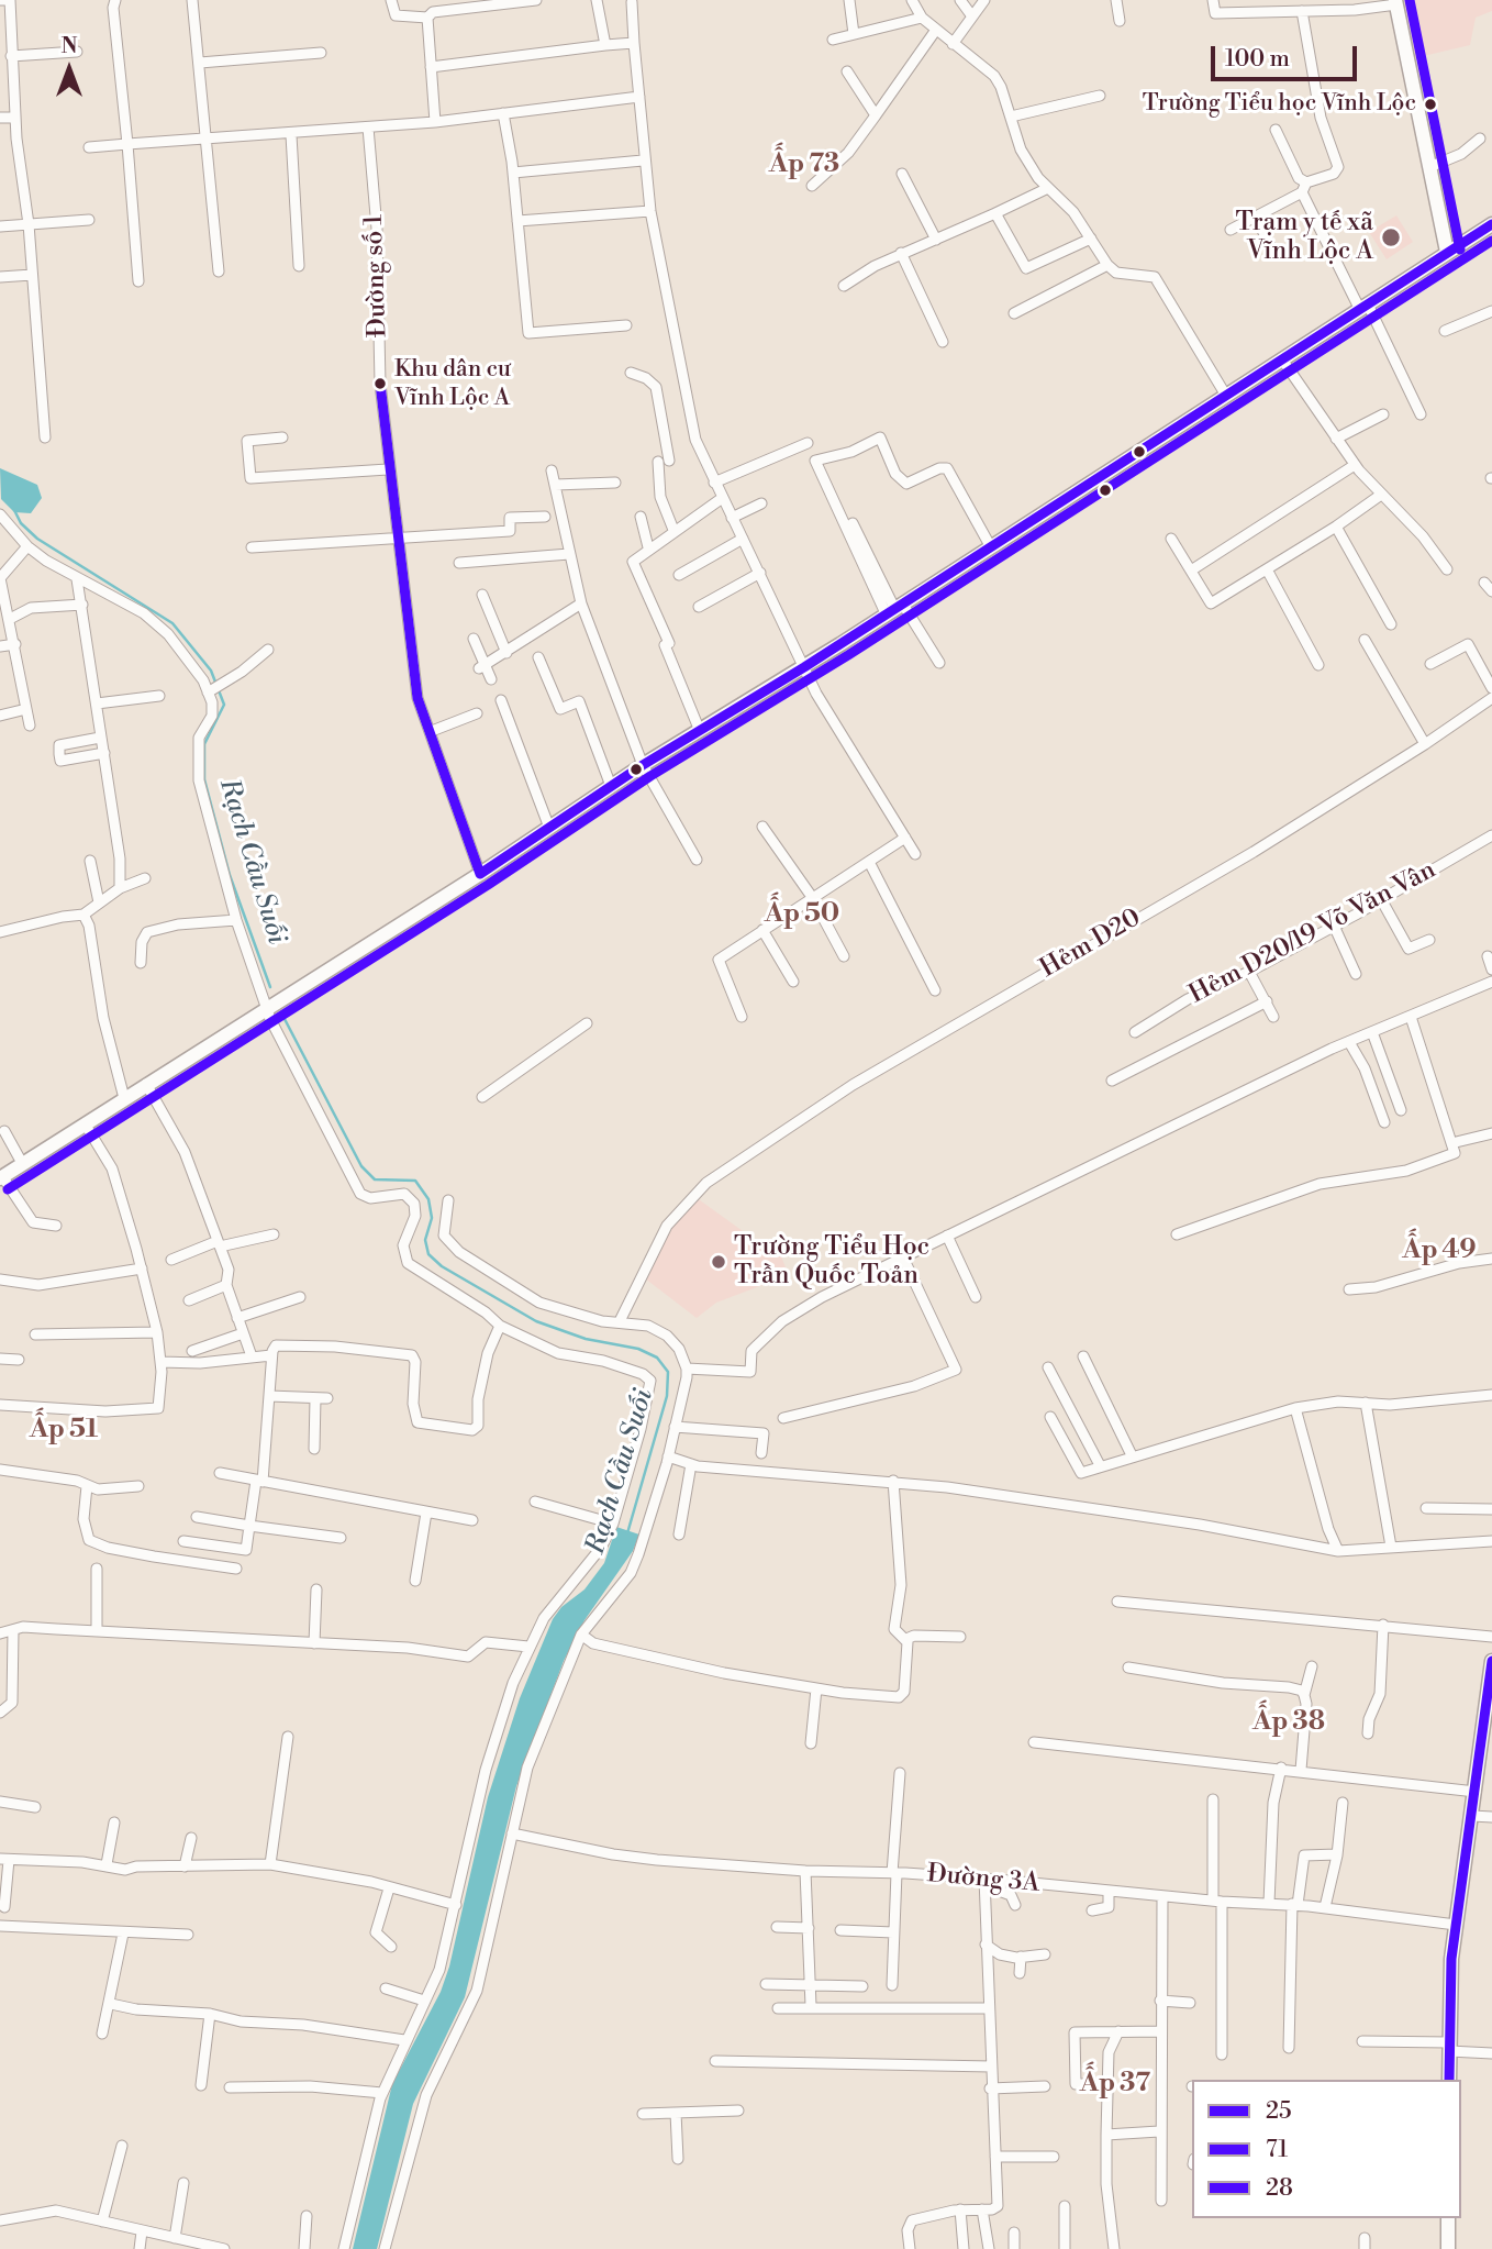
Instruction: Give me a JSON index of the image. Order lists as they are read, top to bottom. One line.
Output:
{"streets":{"street":["Đường số 1","Hẻm D20/19 Võ Văn Vân","Hẻm D20","Đường 3A"]},"districts":["Ấp 73","Ấp 50","Ấp 49","Ấp 51","Ấp 38","Ấp 37"],"water":["Rạch Cầu Suối"],"places":["Trường Tiểu học Vĩnh Lộc","Trạm y tế xã Vĩnh Lộc A","Khu dân cư Vĩnh Lộc A","Trường Tiểu Học Trần Quốc Toản"],"lines":["transit line 28","transit line 25","transit line 71"],"legend":["25","71","28"],"scale_bar":"100 m","north":"top"}
